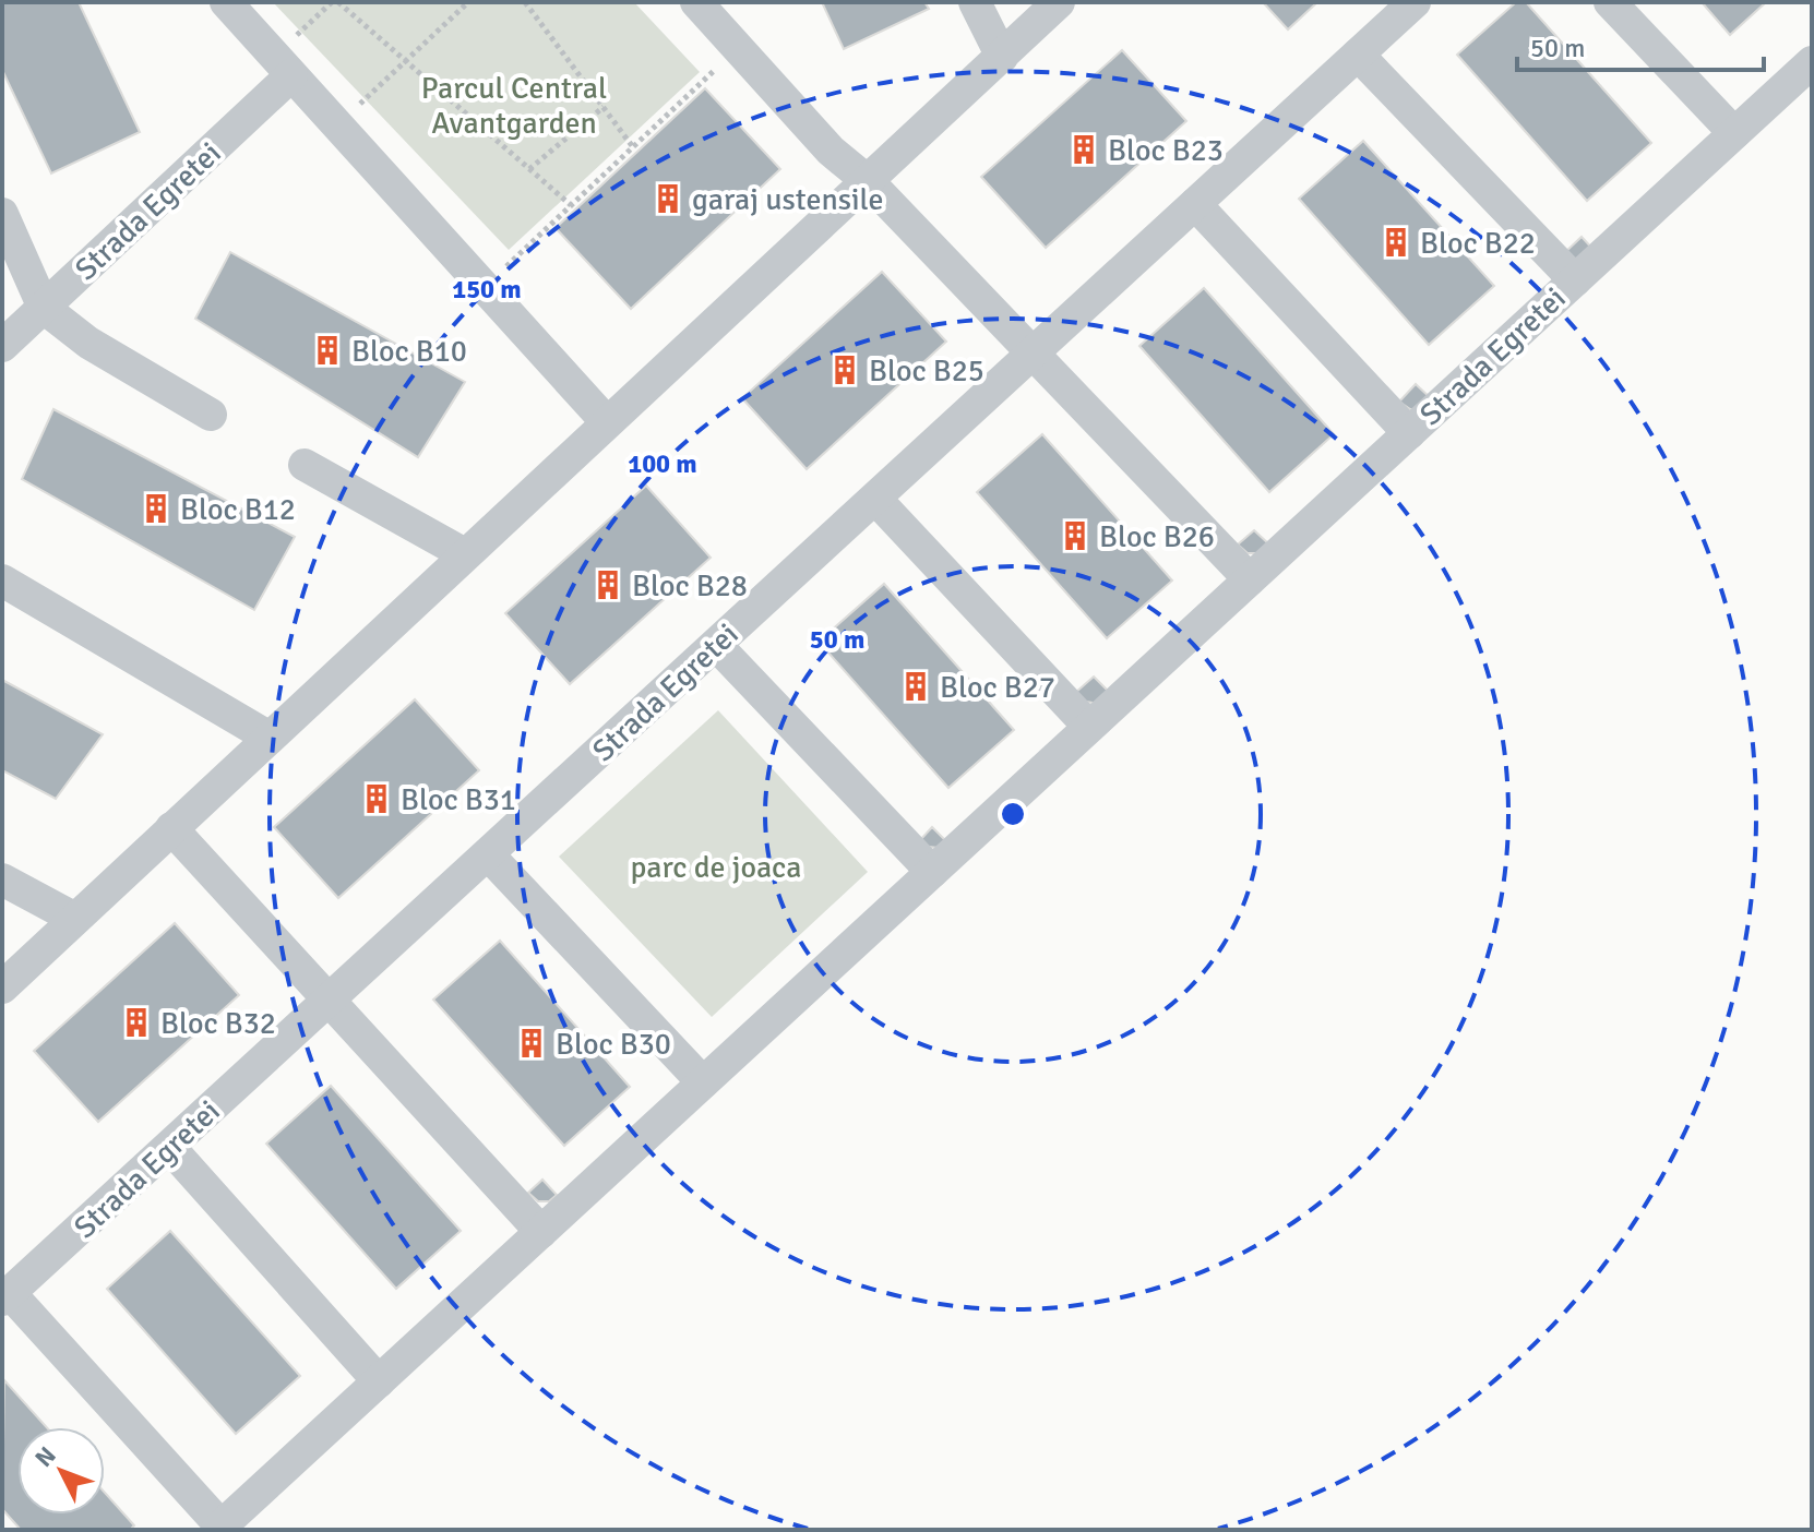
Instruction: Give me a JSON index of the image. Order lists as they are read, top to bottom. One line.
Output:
{"streets":{"street":["Strada Egretei"]},"parks":["Parcul Central Avantgarden","parc de joaca"],"places":{"building":["Bloc B23","garaj ustensile","Bloc B22","Bloc B10","Bloc B25","Bloc B12","Bloc B26","Bloc B28","Bloc B27","Bloc B31","Bloc B32","Bloc B30"]},"scale_bar":"50 m","north":"top left","rings":["150 m","100 m","50 m"]}
